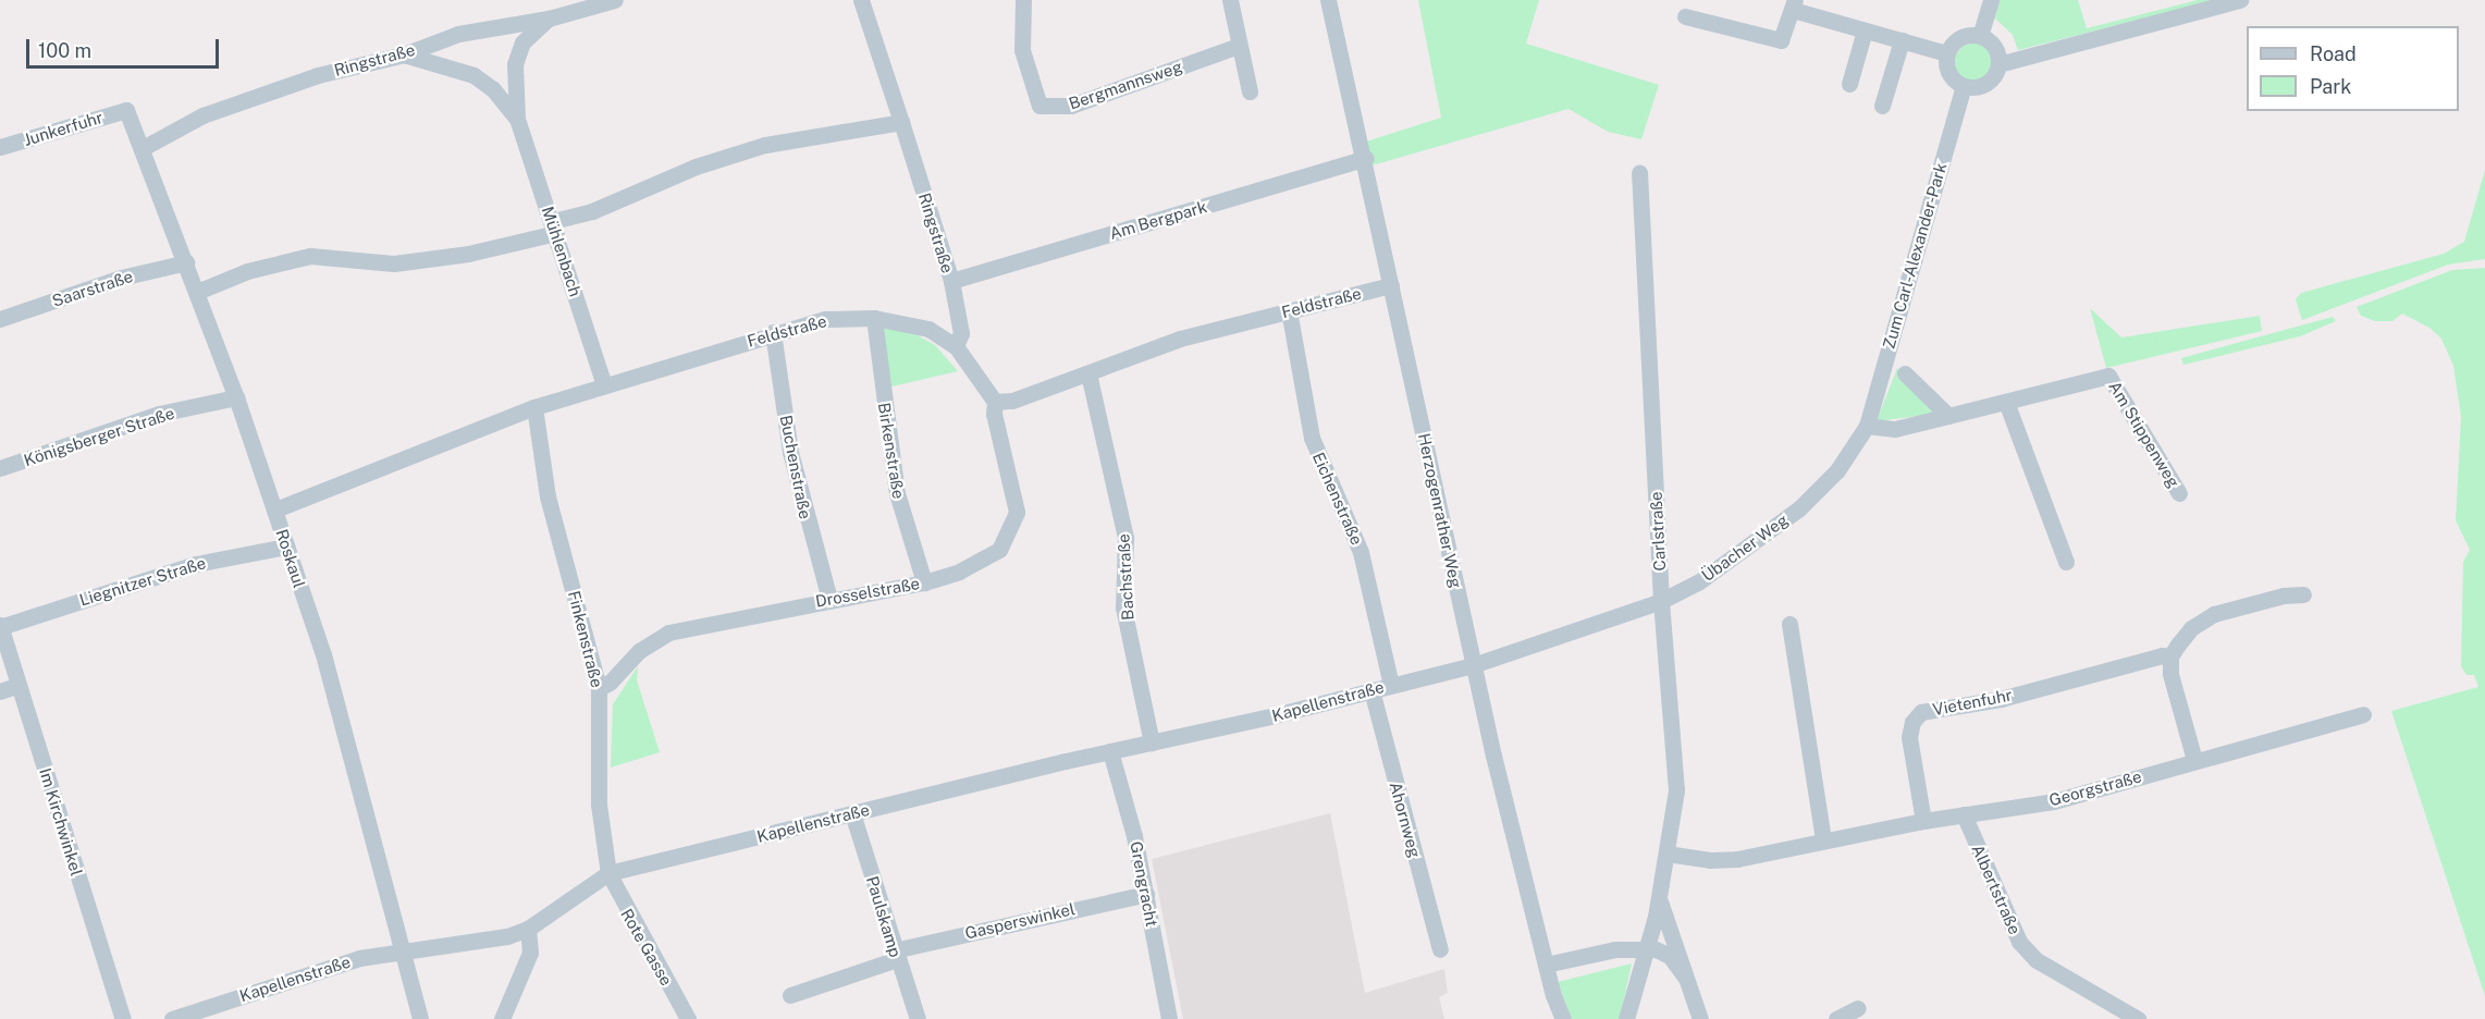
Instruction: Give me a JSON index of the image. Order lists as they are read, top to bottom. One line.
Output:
{"streets":{"street":["Ringstraße","Bergmannsweg","Junkerfuhr","Am Bergpark","Mühlenbach","Zum Carl-Alexander-Park","Saarstraße","Feldstraße","Am Stippenweg","Königsberger Straße","Birkenstraße","Buchenstraße","Eichenstraße","Herzogenrather Weg","Carlstraße","Übacher Weg","Roskaul","Bachstraße","Liegnitzer Straße","Drosselstraße","Finkenstraße","Kapellenstraße","Vietenfuhr","Georgstraße","Ahornweg","Im Kirchwinkel","Grengracht","Albertstraße","Paulskamp","Gasperswinkel","Rote Gasse"]},"crossings":[["Ringstraße","Am Bergpark"],["Ringstraße","Mühlenbach"],["Ringstraße","Feldstraße"],["Ringstraße","Roskaul"],["Junkerfuhr","Roskaul"],["Am Bergpark","Herzogenrather Weg"],["Mühlenbach","Feldstraße"],["Zum Carl-Alexander-Park","Übacher Weg"],["Saarstraße","Roskaul"],["Feldstraße","Birkenstraße"],["Feldstraße","Buchenstraße"],["Feldstraße","Eichenstraße"],["Feldstraße","Herzogenrather Weg"],["Feldstraße","Roskaul"],["Feldstraße","Bachstraße"],["Feldstraße","Drosselstraße"],["Feldstraße","Finkenstraße"],["Königsberger Straße","Roskaul"],["Birkenstraße","Drosselstraße"],["Buchenstraße","Drosselstraße"],["Eichenstraße","Kapellenstraße"],["Herzogenrather Weg","Übacher Weg"],["Herzogenrather Weg","Kapellenstraße"],["Carlstraße","Übacher Weg"],["Carlstraße","Georgstraße"],["Übacher Weg","Kapellenstraße"],["Roskaul","Liegnitzer Straße"],["Roskaul","Kapellenstraße"],["Bachstraße","Kapellenstraße"],["Liegnitzer Straße","Im Kirchwinkel"],["Drosselstraße","Finkenstraße"],["Finkenstraße","Kapellenstraße"],["Finkenstraße","Rote Gasse"],["Kapellenstraße","Ahornweg"],["Kapellenstraße","Grengracht"],["Kapellenstraße","Paulskamp"],["Kapellenstraße","Rote Gasse"],["Vietenfuhr","Georgstraße"],["Georgstraße","Albertstraße"],["Grengracht","Gasperswinkel"],["Paulskamp","Gasperswinkel"]],"legend":["Road","Park"],"scale_bar":"100 m"}
